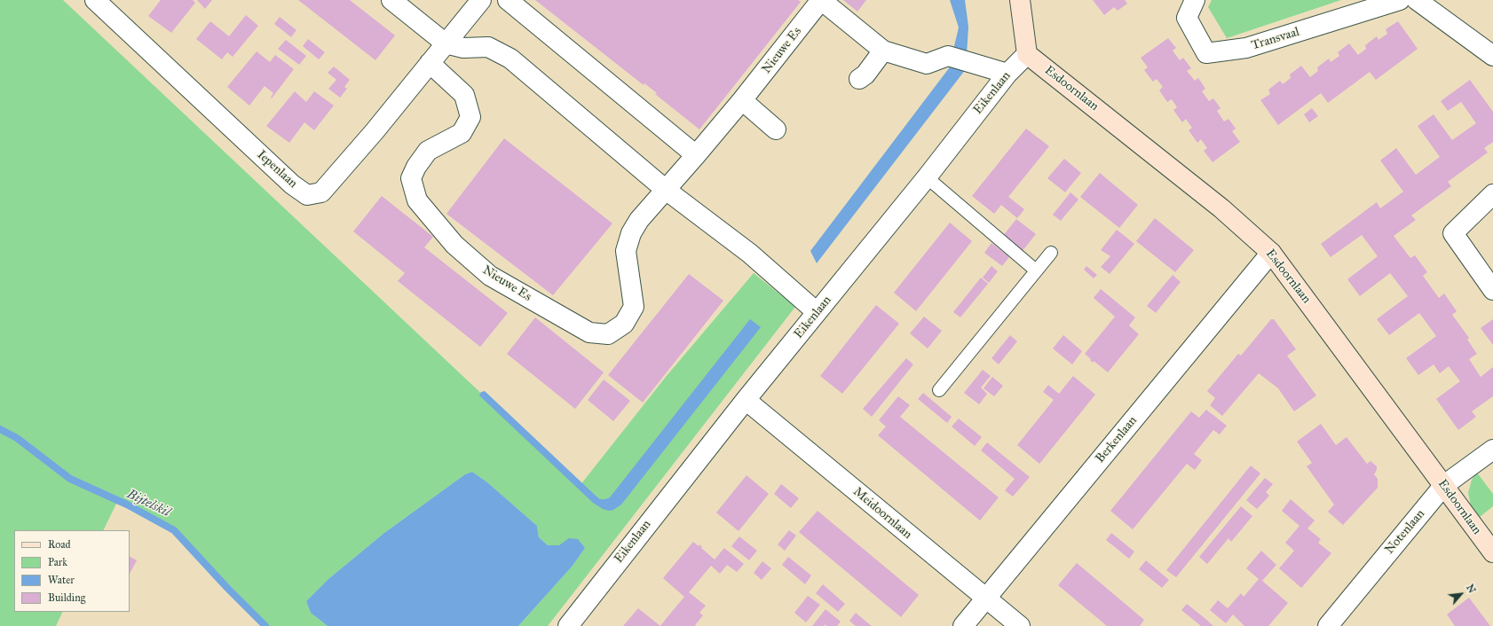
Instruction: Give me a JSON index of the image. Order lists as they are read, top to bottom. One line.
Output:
{"streets":{"street":["Transvaal","Nieuwe Es","Esdoornlaan","Eikenlaan","Iepenlaan","Berkenlaan","Meidoornlaan","Notenlaan"]},"crossings":[["Nieuwe Es","Eikenlaan"],["Nieuwe Es","Iepenlaan"],["Esdoornlaan","Eikenlaan"],["Esdoornlaan","Berkenlaan"],["Esdoornlaan","Notenlaan"],["Eikenlaan","Meidoornlaan"],["Berkenlaan","Meidoornlaan"]],"water":["Bijtelskil"],"legend":["Road","Park","Water","Building"],"north":"top right"}
